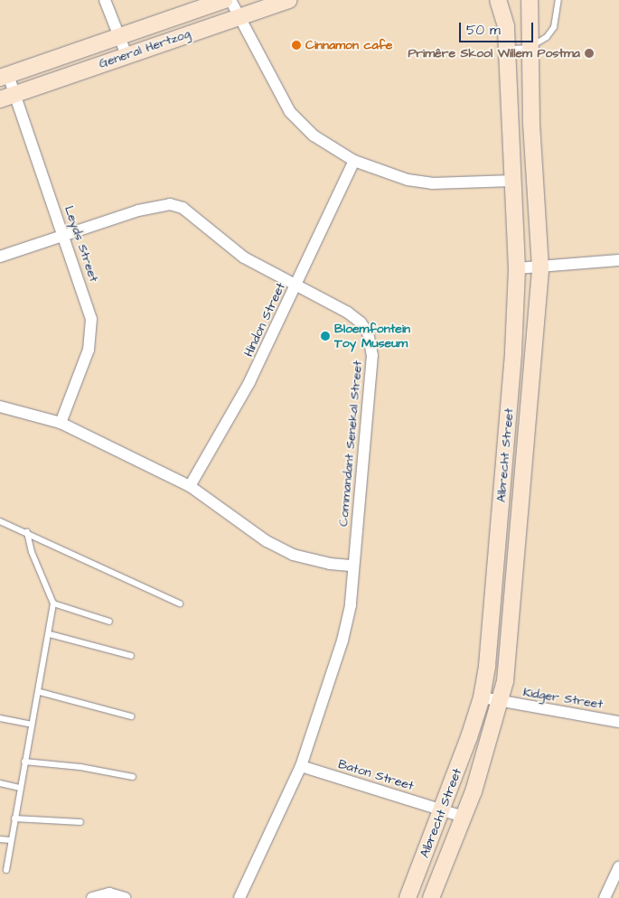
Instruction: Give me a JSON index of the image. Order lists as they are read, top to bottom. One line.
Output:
{"streets":{"street":["General Hertzog","Leyds Street","Hindon Street","Commandant Senekal Street","Albrecht Street","Kidger Street","Baton Street"]},"crossings":[["General Hertzog","Leyds Street"],["Leyds Street","Commandant Senekal Street"],["Hindon Street","Commandant Senekal Street"],["Commandant Senekal Street","Baton Street"],["Albrecht Street","Kidger Street"],["Albrecht Street","Baton Street"]],"places":["Cinnamon cafe","Primêre Skool Willem Postma","Bloemfontein Toy Museum"],"scale_bar":"50 m"}
